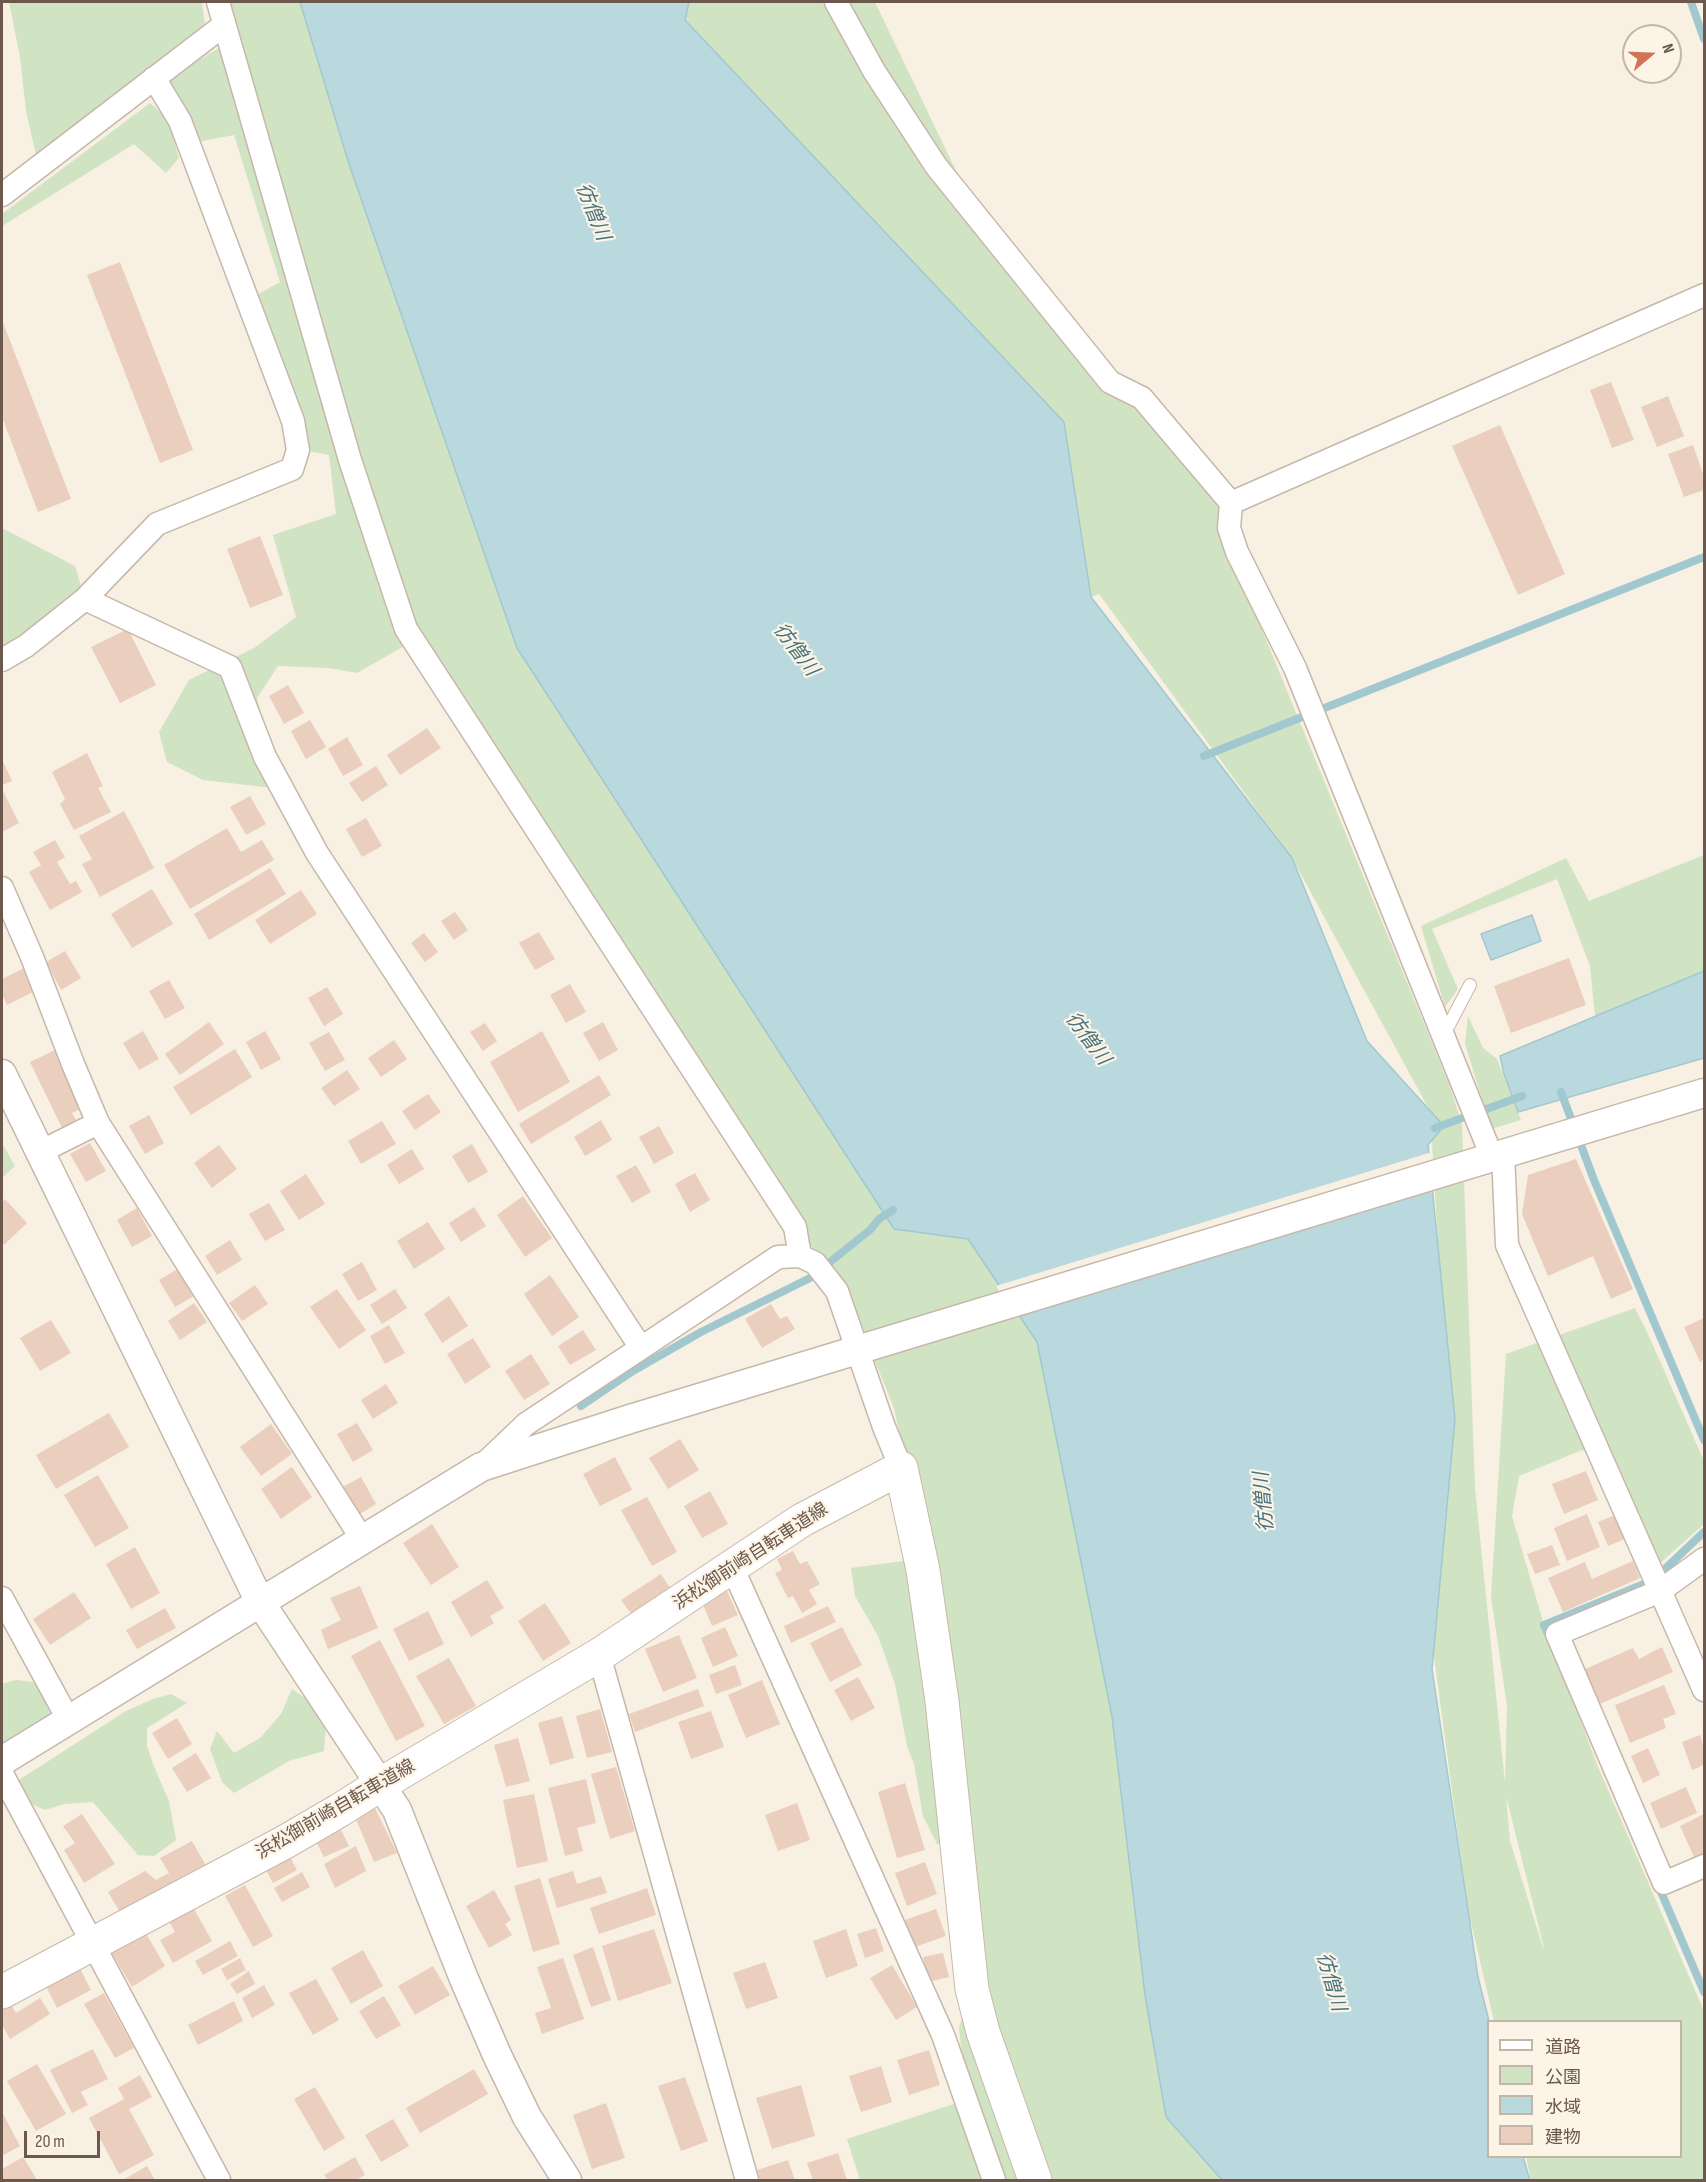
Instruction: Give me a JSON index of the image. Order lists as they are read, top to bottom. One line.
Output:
{"streets":{"main road":["浜松御前崎自転車道線"]},"water":["彷僧川"],"legend":["道路","公園","水域","建物"],"scale_bar":"20 m","north":"right"}
